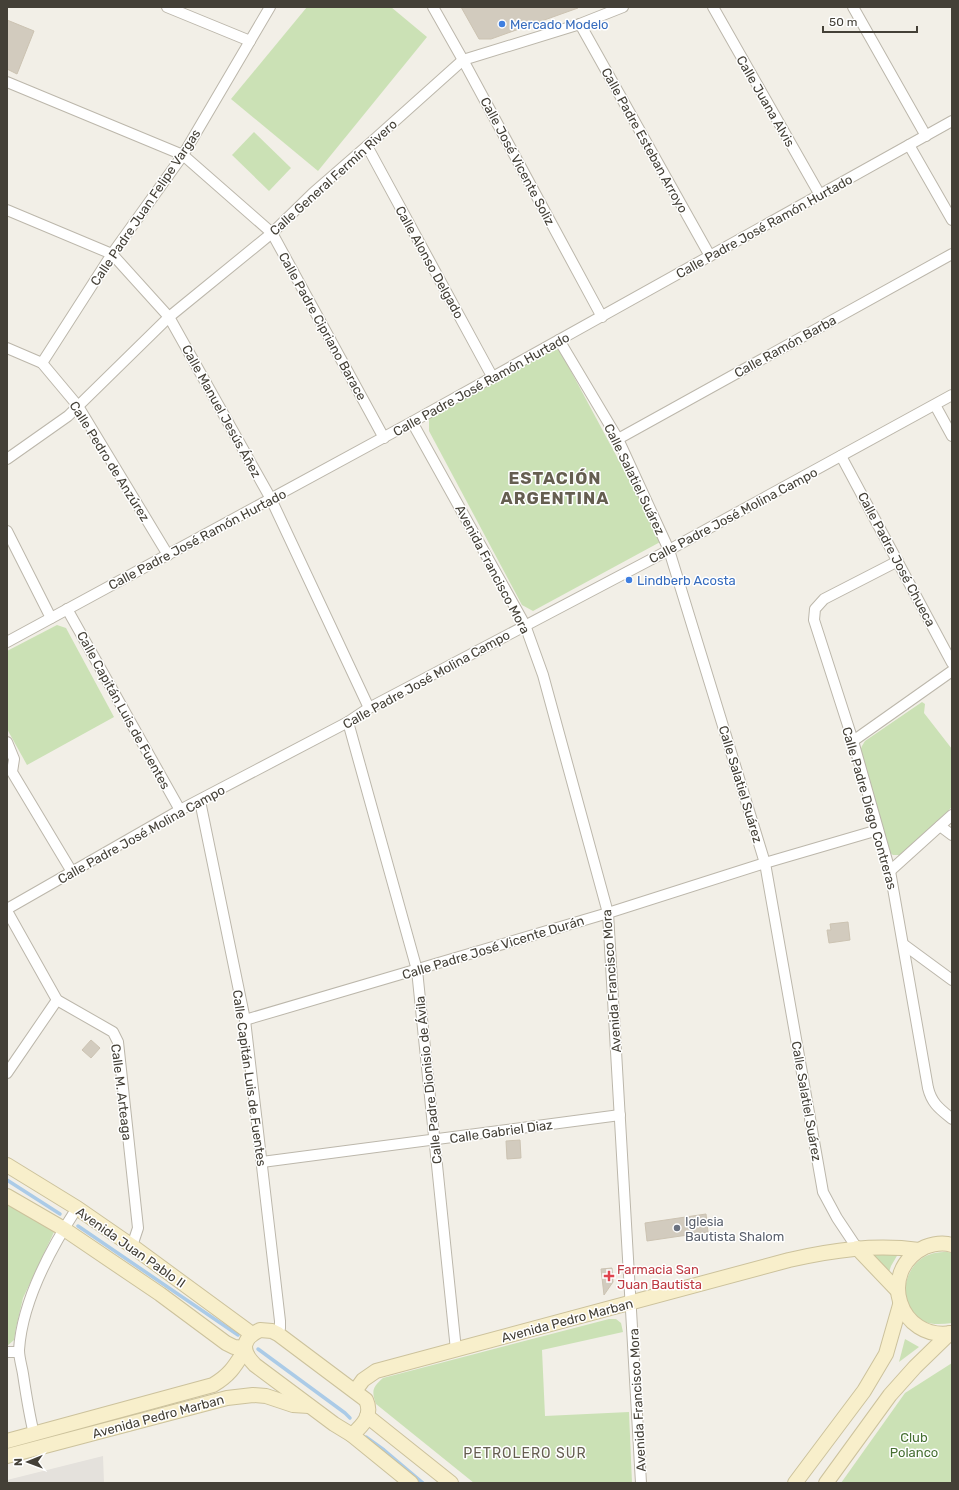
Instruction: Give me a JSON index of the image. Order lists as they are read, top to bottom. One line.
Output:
{"streets":{"street":["Calle Juana Alvis","Calle Padre Esteban Arroyo","Calle José Vicente Soliz","Calle General Fermín Rivero","Calle Padre Juan Felipe Vargas","Calle Padre José Ramón Hurtado","Calle Alonso Delgado","Calle Padre Cipriano Barace","Calle Ramón Barba","Calle Manuel Jesús Áñez","Calle Pedro de Anzúrez","Calle Salatiel Suárez","Calle Padre José Molina Campo","Calle Padre José Chueca","Avenida Francisco Mora","Calle Capitán Luis de Fuentes","Calle Padre Diego Contreras","Calle Padre José Vicente Durán","Calle Padre Dionisio de Ávila","Calle M. Arteaga","Calle Gabriel Diaz","Avenida Juan Pablo II","Avenida Pedro Marban"]},"crossings":[["Calle Juana Alvis","Calle Padre José Ramón Hurtado"],["Calle Padre Esteban Arroyo","Calle General Fermín Rivero"],["Calle Padre Esteban Arroyo","Calle Padre José Ramón Hurtado"],["Calle José Vicente Soliz","Calle General Fermín Rivero"],["Calle José Vicente Soliz","Calle Padre José Ramón Hurtado"],["Calle General Fermín Rivero","Calle Alonso Delgado"],["Calle General Fermín Rivero","Calle Padre Cipriano Barace"],["Calle General Fermín Rivero","Calle Manuel Jesús Áñez"],["Calle General Fermín Rivero","Calle Pedro de Anzúrez"],["Calle Padre Juan Felipe Vargas","Calle Padre Cipriano Barace"],["Calle Padre Juan Felipe Vargas","Calle Manuel Jesús Áñez"],["Calle Padre Juan Felipe Vargas","Calle Pedro de Anzúrez"],["Calle Padre José Ramón Hurtado","Calle Alonso Delgado"],["Calle Padre José Ramón Hurtado","Calle Padre Cipriano Barace"],["Calle Padre José Ramón Hurtado","Calle Manuel Jesús Áñez"],["Calle Padre José Ramón Hurtado","Calle Pedro de Anzúrez"],["Calle Padre José Ramón Hurtado","Calle Salatiel Suárez"],["Calle Padre José Ramón Hurtado","Avenida Francisco Mora"],["Calle Padre José Ramón Hurtado","Calle Capitán Luis de Fuentes"],["Calle Ramón Barba","Calle Salatiel Suárez"],["Calle Manuel Jesús Áñez","Calle Padre José Molina Campo"],["Calle Salatiel Suárez","Calle Padre José Molina Campo"],["Calle Salatiel Suárez","Calle Padre José Vicente Durán"],["Calle Salatiel Suárez","Avenida Pedro Marban"],["Calle Padre José Molina Campo","Calle Padre José Chueca"],["Calle Padre José Molina Campo","Avenida Francisco Mora"],["Calle Padre José Molina Campo","Calle Capitán Luis de Fuentes"],["Calle Padre José Molina Campo","Calle Padre Dionisio de Ávila"],["Calle Padre José Chueca","Calle Padre Diego Contreras"],["Avenida Francisco Mora","Calle Padre José Vicente Durán"],["Avenida Francisco Mora","Calle Gabriel Diaz"],["Avenida Francisco Mora","Avenida Pedro Marban"],["Calle Capitán Luis de Fuentes","Calle Padre José Vicente Durán"],["Calle Capitán Luis de Fuentes","Calle Gabriel Diaz"],["Calle Padre Diego Contreras","Calle Padre José Vicente Durán"],["Calle Padre José Vicente Durán","Calle Padre Dionisio de Ávila"],["Calle Padre Dionisio de Ávila","Calle Gabriel Diaz"],["Calle Padre Dionisio de Ávila","Avenida Pedro Marban"],["Calle M. Arteaga","Avenida Juan Pablo II"],["Avenida Juan Pablo II","Avenida Pedro Marban"]],"districts":["ESTACIÓN ARGENTINA","PETROLERO SUR"],"parks":["Club Polanco"],"places":{"other":["Mercado Modelo","Lindberb Acosta","Iglesia Bautista Shalom"],"health":["Farmacia San Juan Bautista"]},"scale_bar":"50 m","north":"left"}
